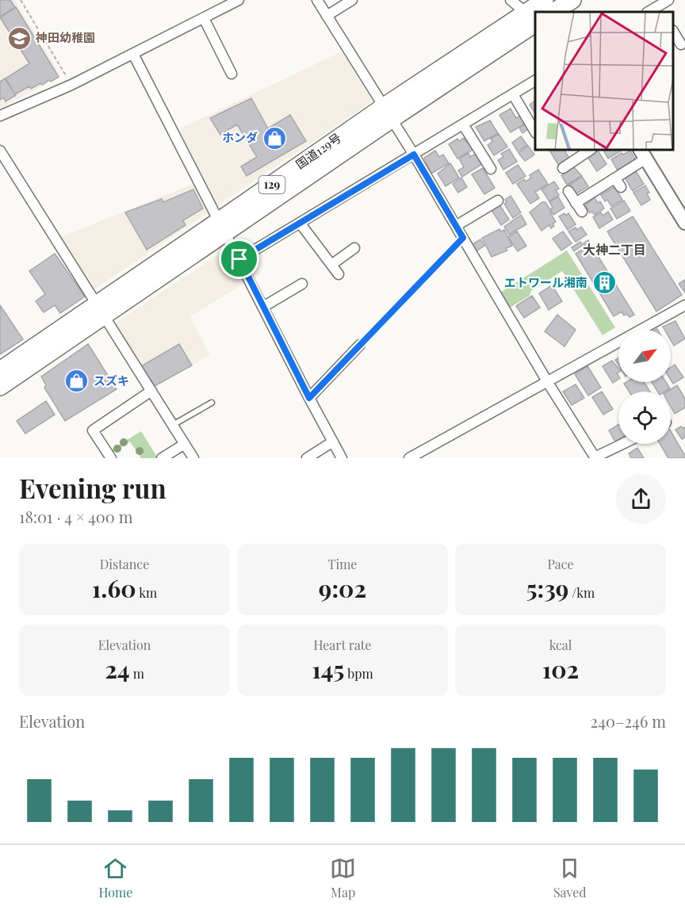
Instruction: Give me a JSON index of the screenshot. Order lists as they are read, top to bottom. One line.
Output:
{"streets":{"highway":["国道129号","129"]},"districts":["大神二丁目"],"places":{"school or university":["神田幼稚園"],"shop":["ホンダ","スズキ"],"building":["エトワール湘南"]},"north":"top right","page":{"heading":["Evening run","18:01 · 4 × 400 m"],"stats":[["Distance","1.60 km"],["Time","9:02"],["Pace","5:39 /km"],["Elevation","24 m"],["Heart rate","145 bpm"],["kcal","102"]],"chart":["Elevation","240–246 m"],"tabs":["Home","Map","Saved"]}}
